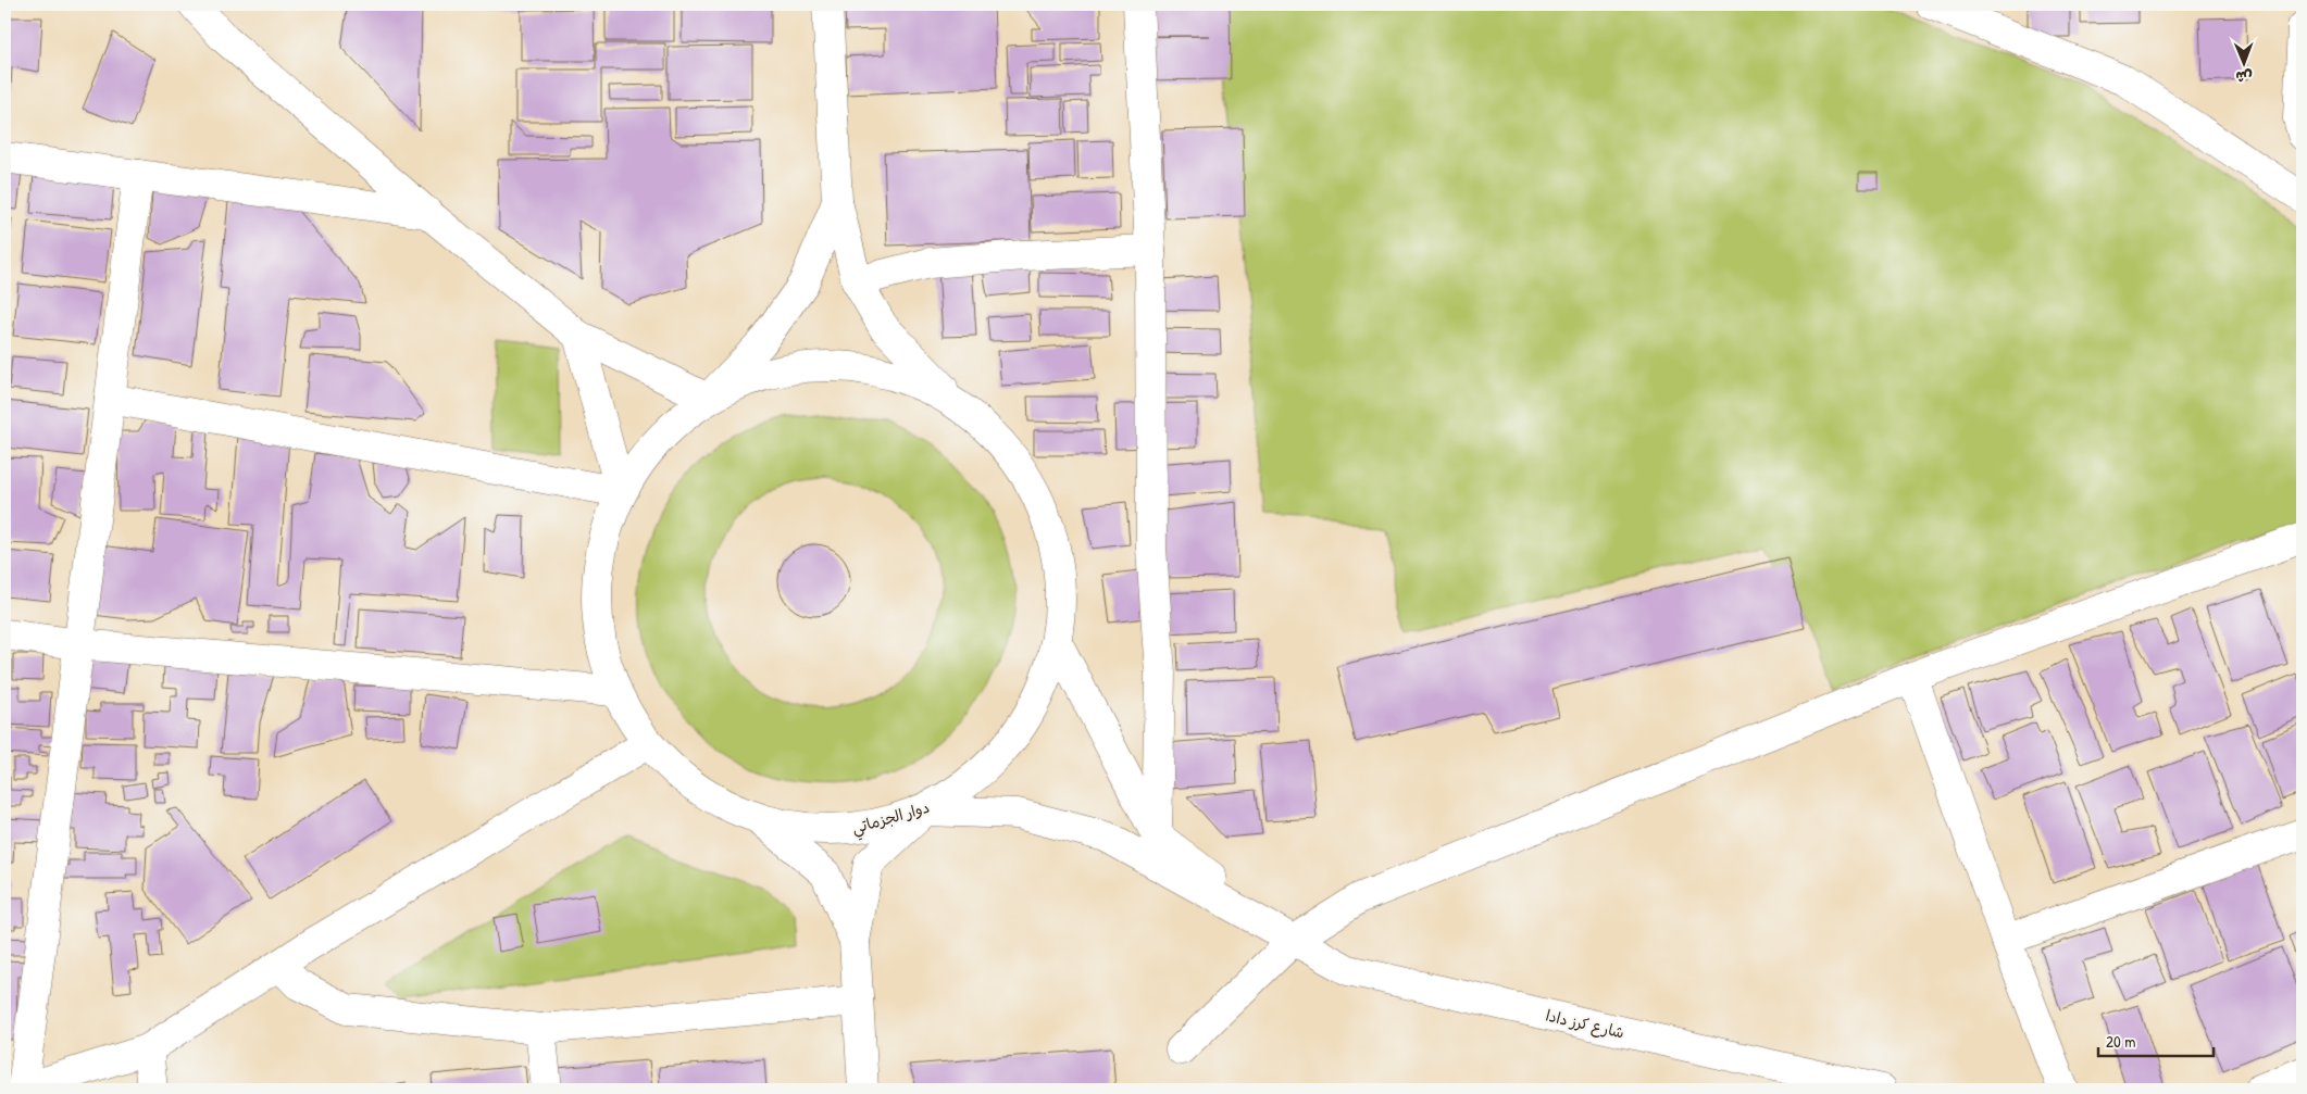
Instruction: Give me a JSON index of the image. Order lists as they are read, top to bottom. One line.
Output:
{"streets":{"street":["دوار الجزماتي","شارع كرز دادا"]},"scale_bar":"20 m","north":"bottom"}
